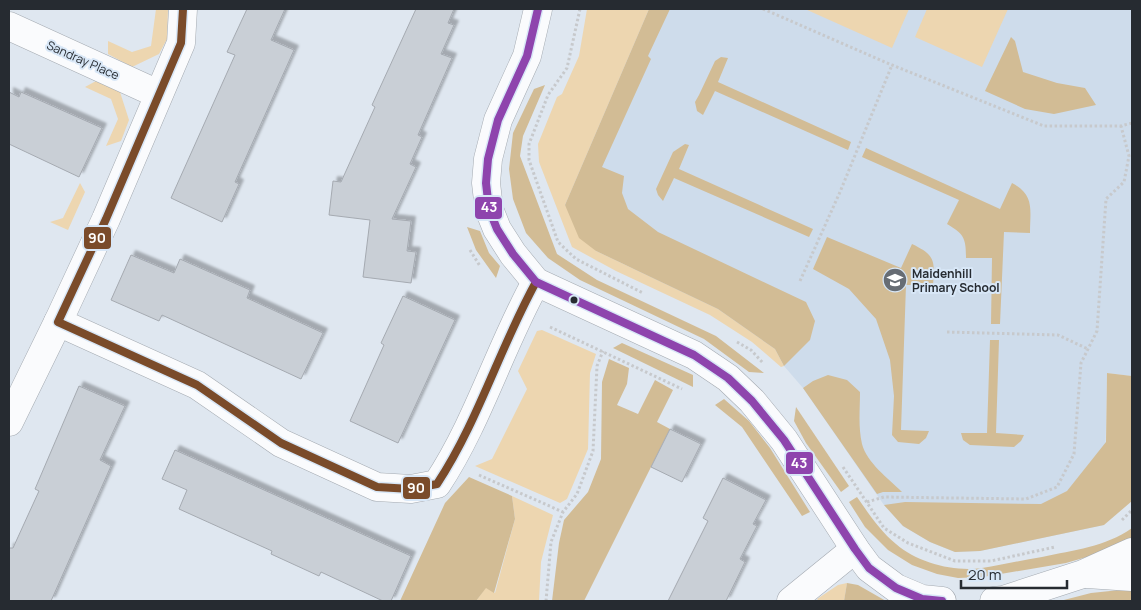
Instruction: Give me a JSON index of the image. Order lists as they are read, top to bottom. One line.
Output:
{"streets":{"street":["Sandray Place"]},"places":{"school or university":["Maidenhill Primary School"]},"lines":["transit line 90","transit line 43"],"scale_bar":"20 m"}
